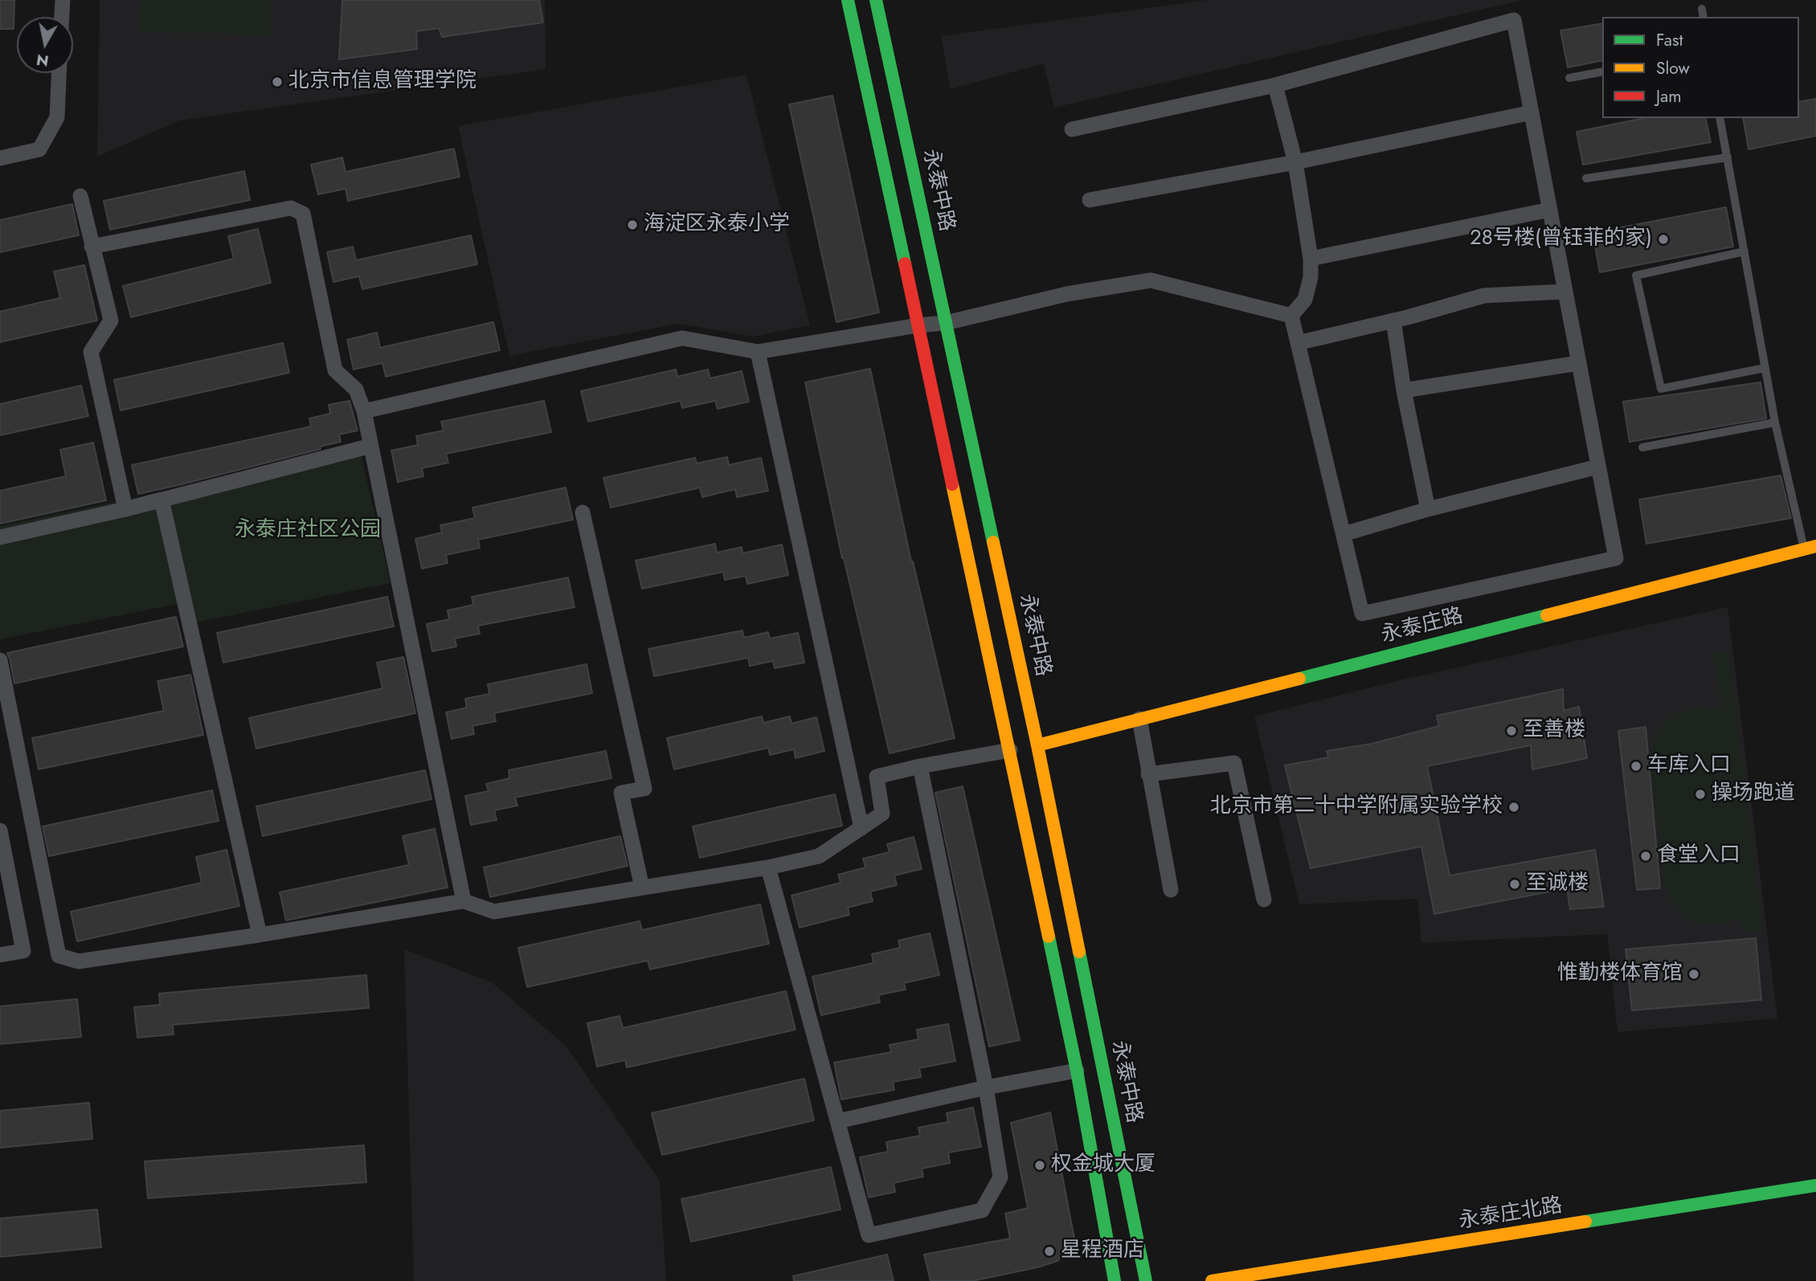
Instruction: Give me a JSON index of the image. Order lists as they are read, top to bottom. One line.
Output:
{"streets":{"main road":["永泰中路","永泰庄路","永泰庄北路"]},"crossings":[["永泰中路","永泰庄路"]],"parks":["永泰庄社区公园"],"places":["北京市信息管理学院","海淀区永泰小学","28号楼(曾钰菲的家)","至善楼","车库入口","操场跑道","北京市第二十中学附属实验学校","食堂入口","至诚楼","惟勤楼体育馆","权金城大厦","星程酒店"],"legend":["Fast","Slow","Jam"],"north":"bottom"}
